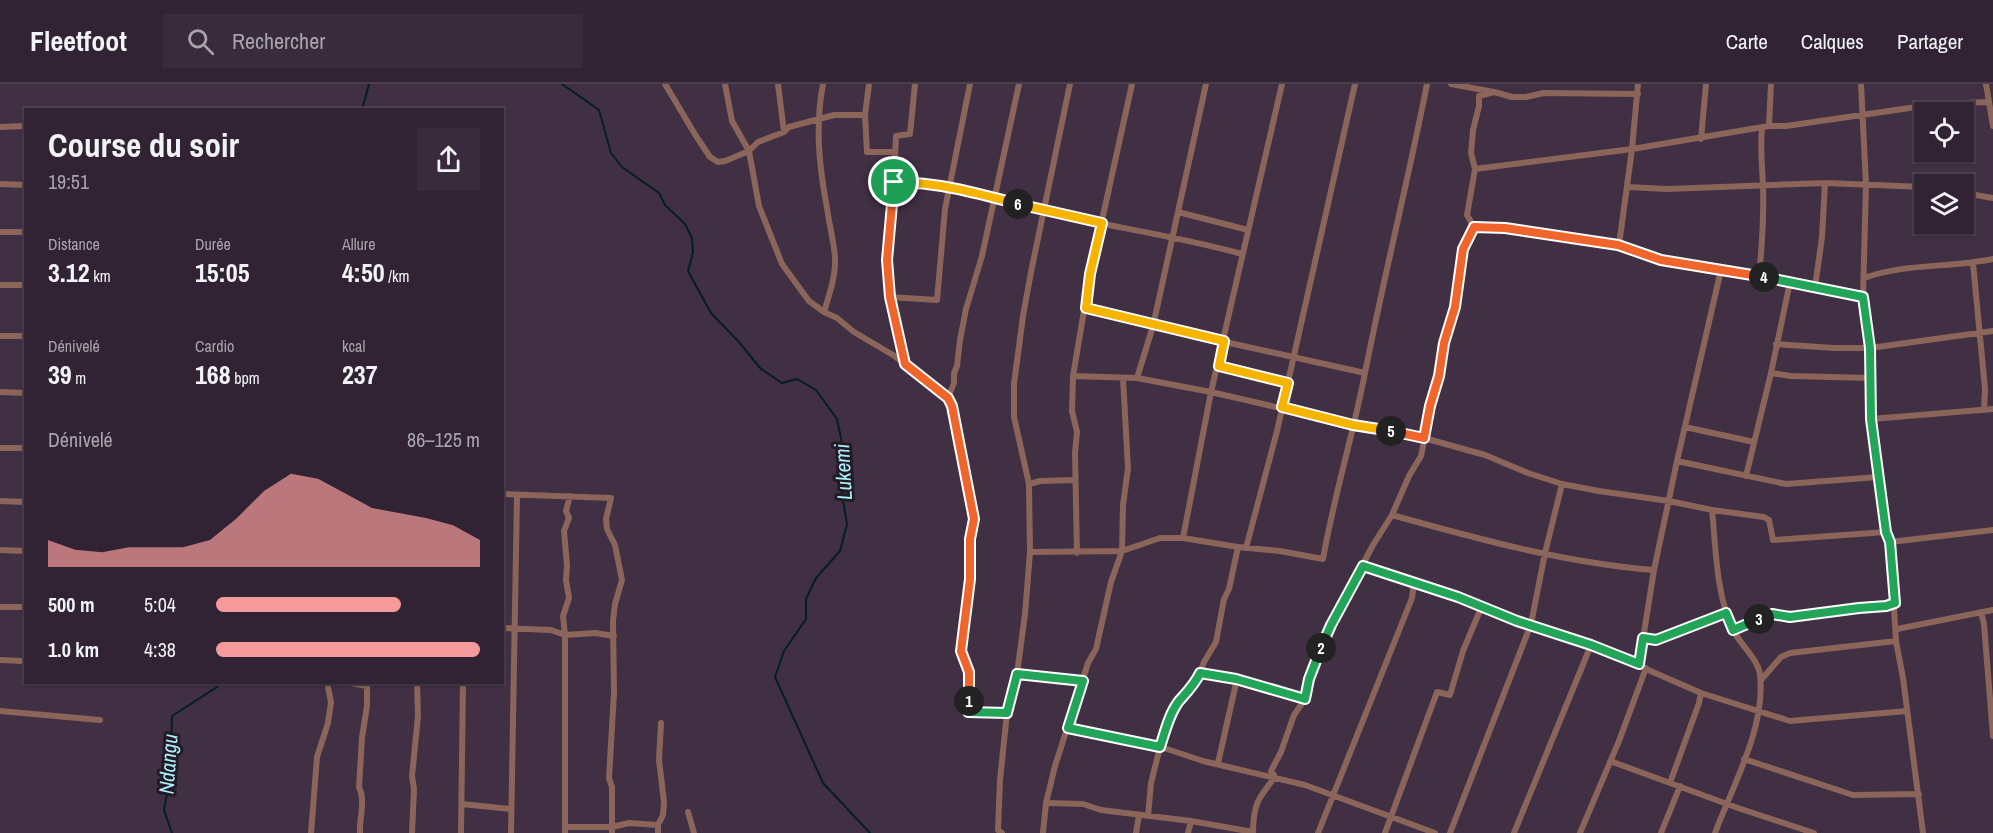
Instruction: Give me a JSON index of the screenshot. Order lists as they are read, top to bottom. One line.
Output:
{"water":["Lukemi","Ndangu"],"page":{"header":"Fleetfoot","search":"Rechercher","nav":["Carte","Calques","Partager"],"heading":["Course du soir","19:51"],"pins":["6","4","5","3","2","1"],"stats":[["Distance","3.12 km"],["Durée","15:05"],["Allure","4:50 /km"],["Dénivelé","39 m"],["Cardio","168 bpm"],["kcal","237"]],"chart":["Dénivelé","86–125 m"],"list":[{"name":"500 m","note":"5:04"},{"name":"1.0 km","note":"4:38"}]}}
